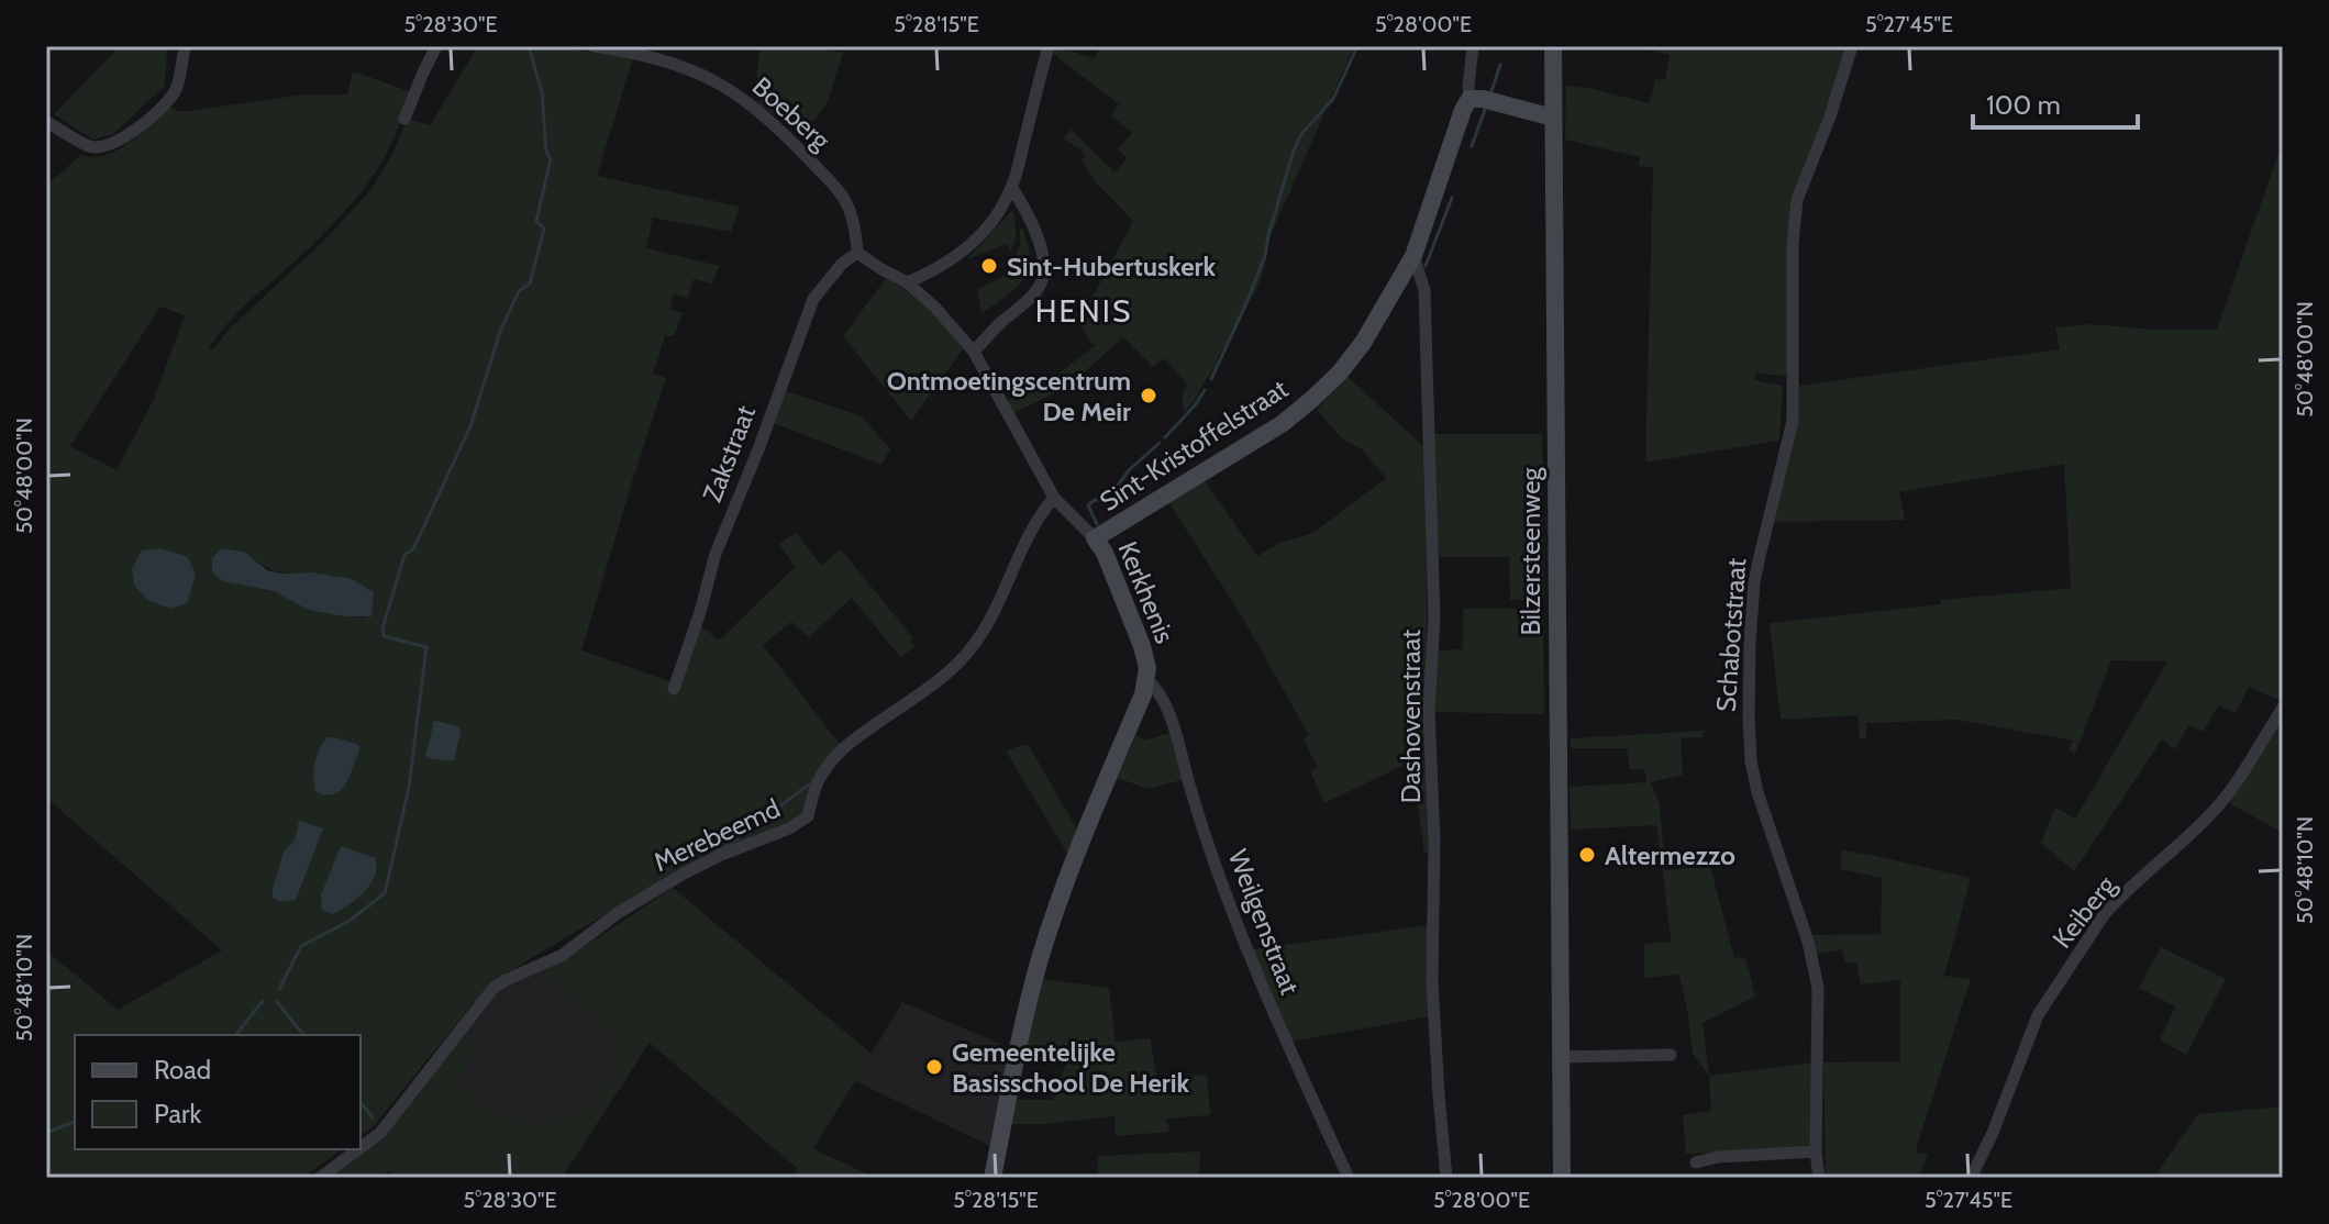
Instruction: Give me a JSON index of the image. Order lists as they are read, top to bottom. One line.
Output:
{"streets":{"street":["Boeberg","Sint-Kristoffelstraat","Zakstraat","Bilzersteenweg","Kerkhenis","Schabotstraat","Dashovenstraat","Merebeemd","Keiberg","Weilgenstraat"]},"crossings":[["Boeberg","Zakstraat"],["Boeberg","Kerkhenis"],["Sint-Kristoffelstraat","Kerkhenis"],["Sint-Kristoffelstraat","Dashovenstraat"],["Zakstraat","Kerkhenis"],["Kerkhenis","Merebeemd"],["Kerkhenis","Weilgenstraat"]],"districts":["HENIS"],"places":["Sint-Hubertuskerk","Ontmoetingscentrum De Meir","Altermezzo","Gemeentelijke Basisschool De Herik"],"legend":["Road","Park"],"scale_bar":"100 m","coordinates":["5°28'30\"E","5°28'15\"E","5°28'00\"E","5°27'45\"E","50°48'00\"N","50°48'10\"N"]}
